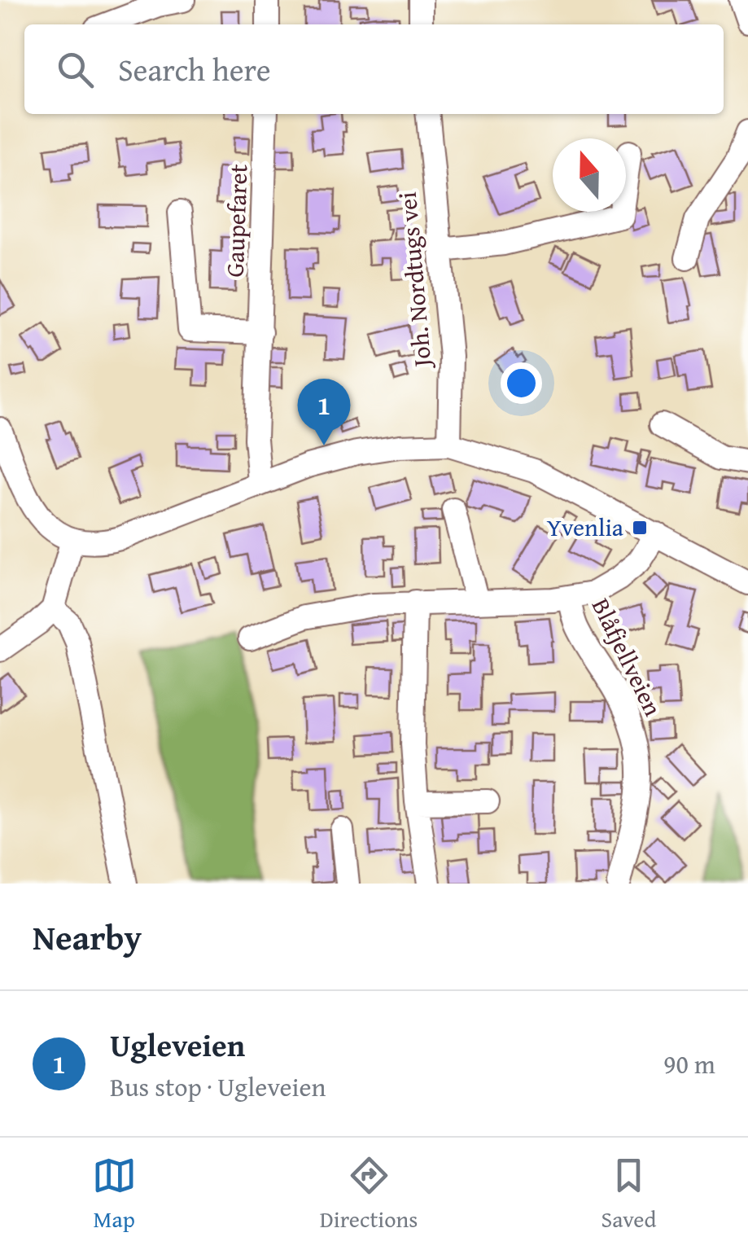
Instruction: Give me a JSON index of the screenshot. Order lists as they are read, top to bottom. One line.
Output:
{"streets":{"street":["Gaupefaret","Joh. Nordtugs vei","Blåfjellveien"]},"places":{"transit":["Yvenlia"]},"north":"top","page":{"search":"Search here","pins":"1","heading":"Nearby","list":[{"mark":"1","name":"Ugleveien","note":"Bus stop · Ugleveien","value":"90 m"}],"nav":["Map","Directions","Saved"]}}
